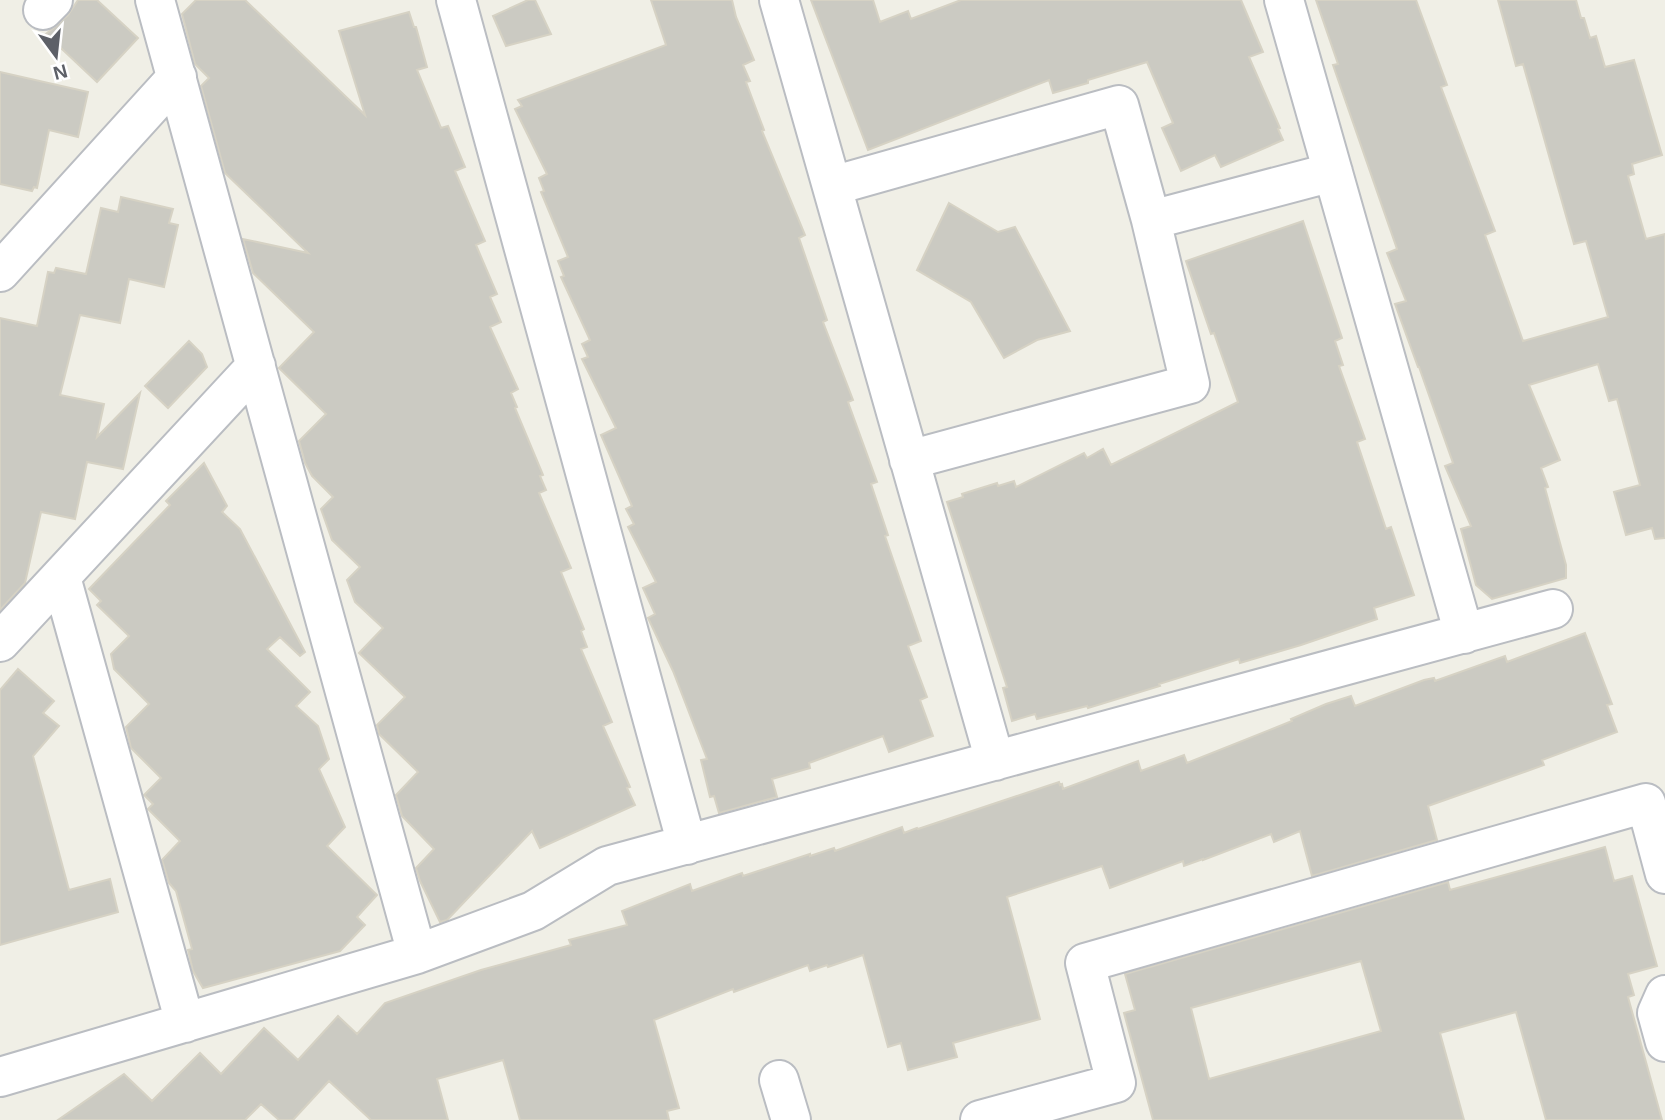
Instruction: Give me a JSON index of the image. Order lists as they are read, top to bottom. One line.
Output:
{"north":"bottom"}
